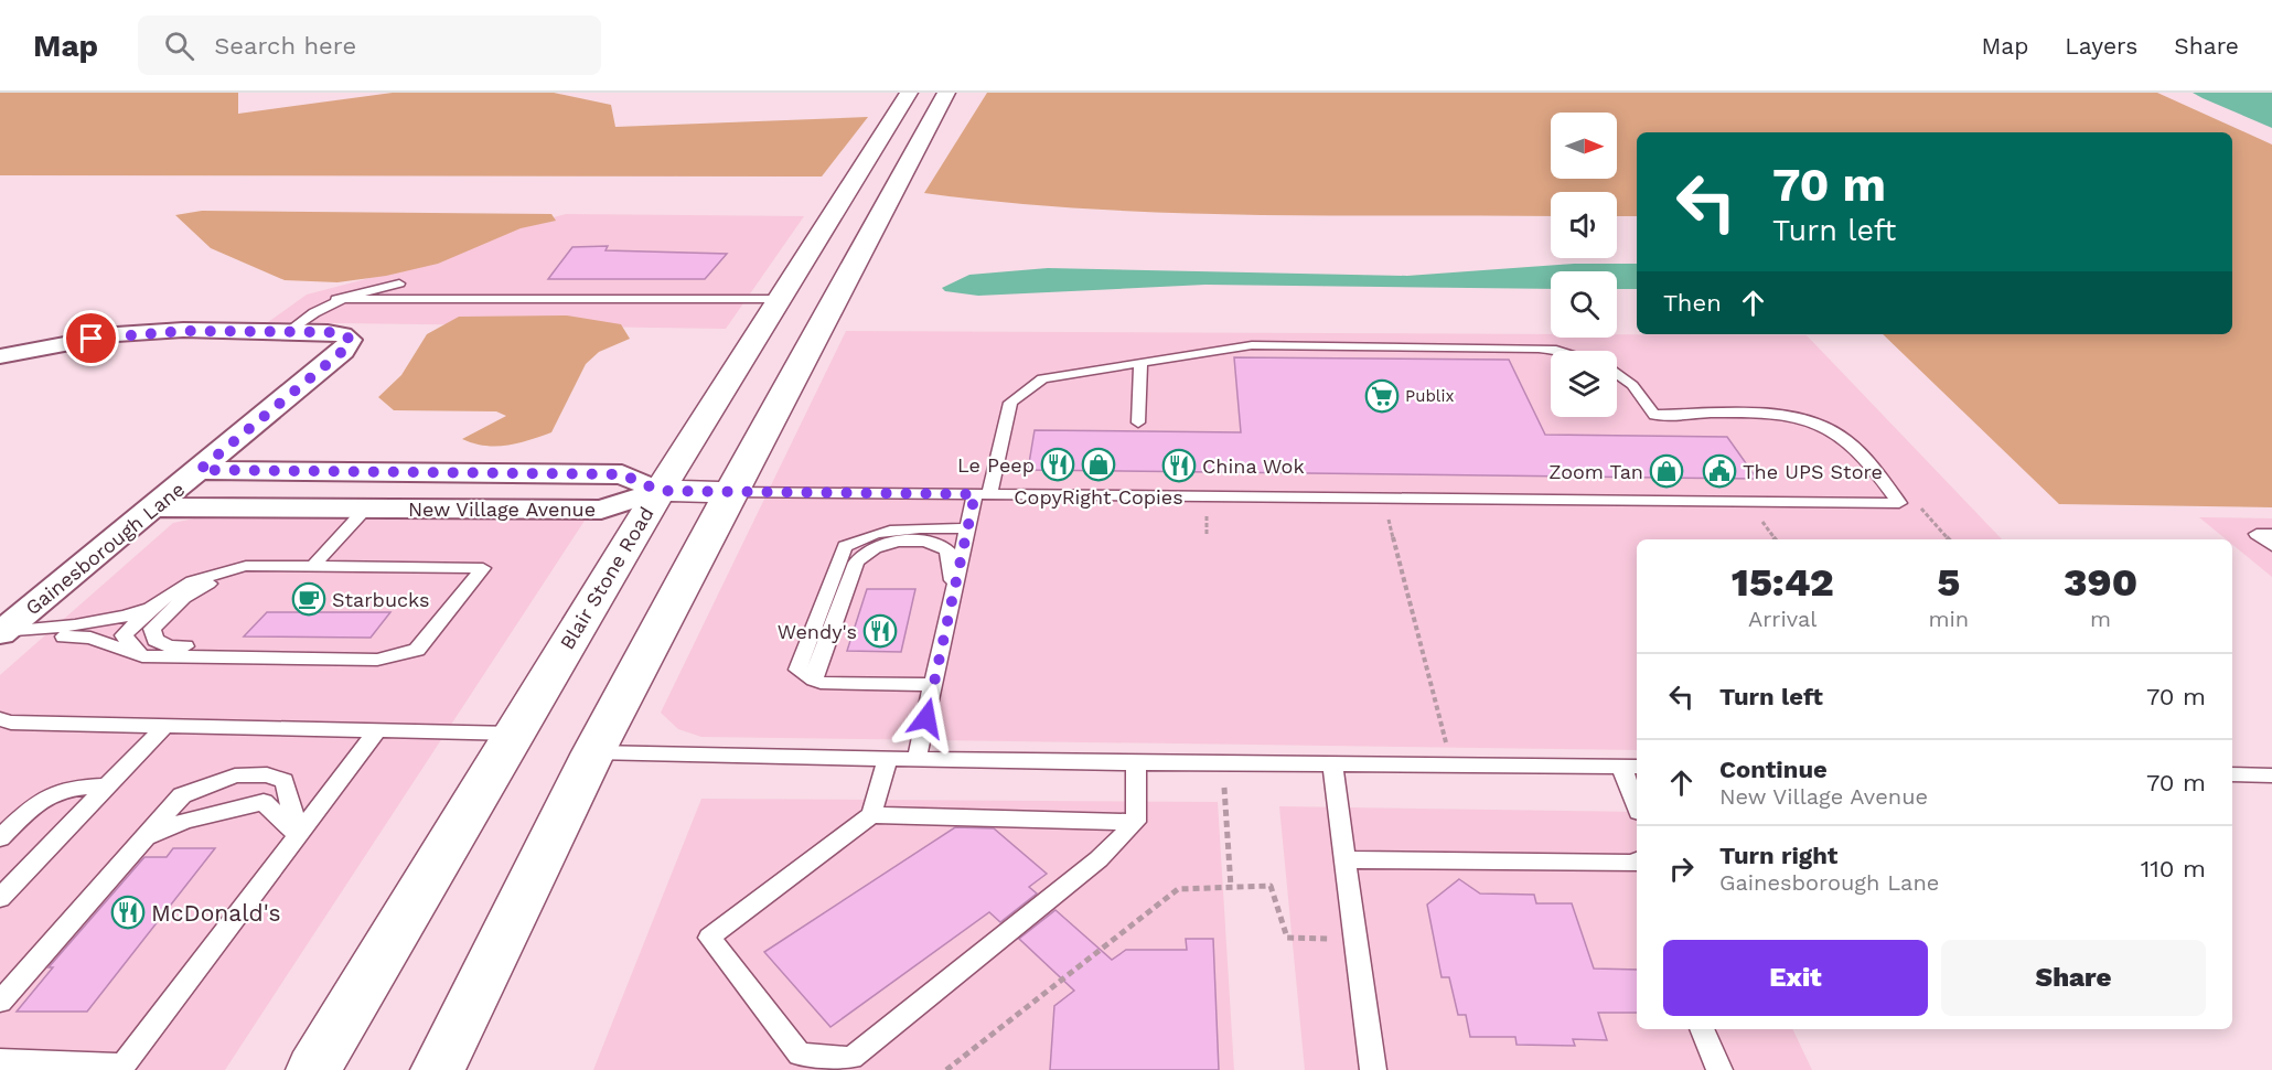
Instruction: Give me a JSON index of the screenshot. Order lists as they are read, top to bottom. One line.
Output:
{"streets":{"main road":["Blair Stone Road"],"street":["New Village Avenue","Gainesborough Lane"]},"crossings":[["New Village Avenue","Gainesborough Lane"],["New Village Avenue","Blair Stone Road"]],"places":{"supermarket":["Publix"],"restaurant":["Le Peep","China Wok","Wendy's","McDonald's"],"shop":["CopyRight Copies","Zoom Tan"],"public building":["The UPS Store"],"cafe":["Starbucks"]},"north":"right","page":{"header":"Map","search":"Search here","nav":["Map","Layers","Share"],"turn":["70 m","Turn left"],"then":"Then","eta":["15:42","Arrival","5","min","390","m"],"list":[{"name":"Turn left","value":"70 m"},{"name":"Continue","note":"New Village Avenue","value":"70 m"},{"name":"Turn right","note":"Gainesborough Lane","value":"110 m"}],"buttons":["Exit","Share"]}}
